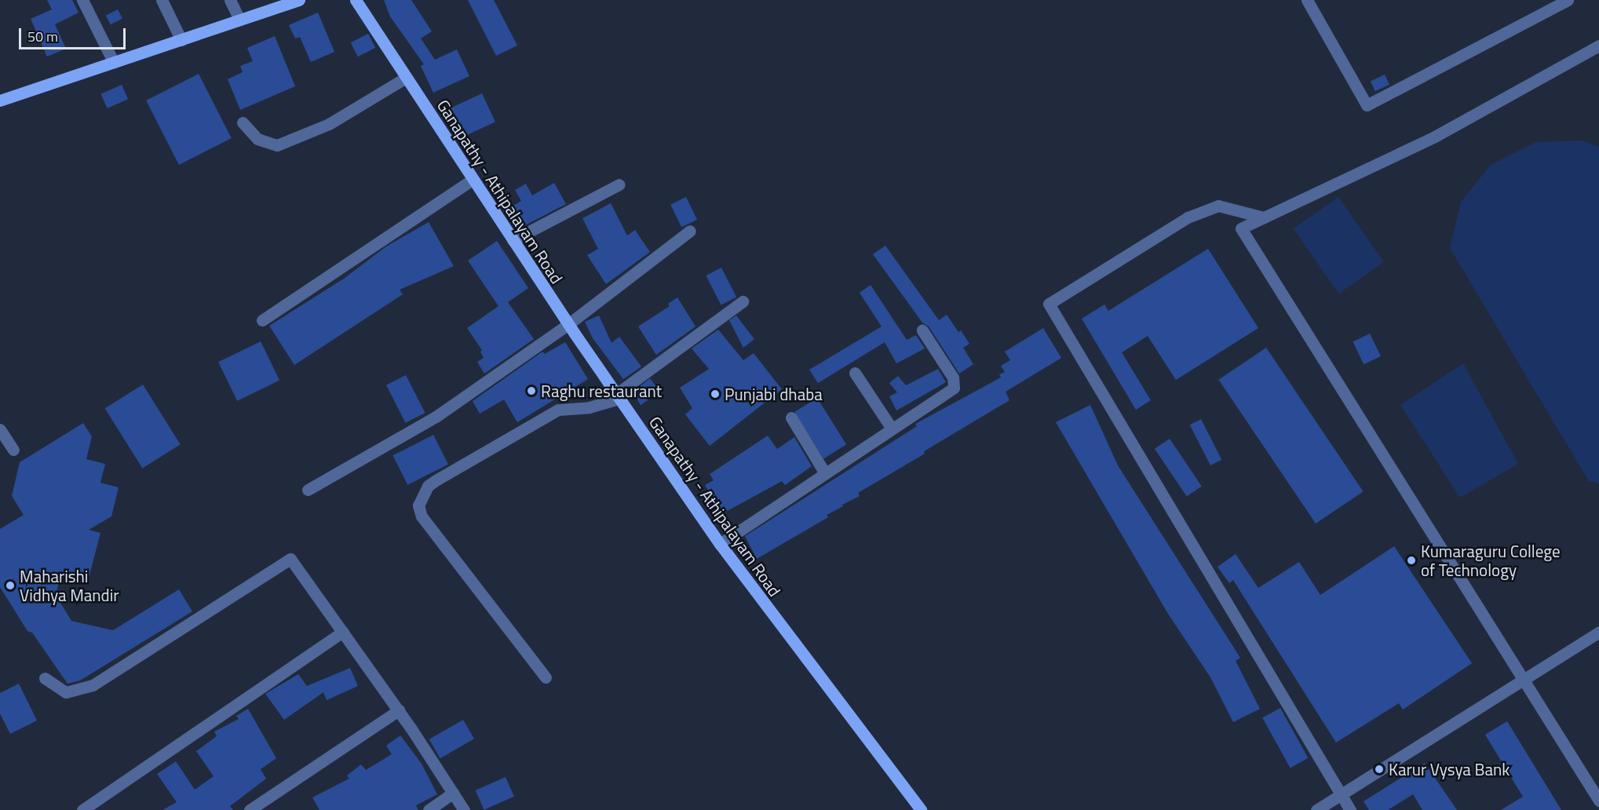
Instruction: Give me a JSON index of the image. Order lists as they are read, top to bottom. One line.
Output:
{"streets":{"main road":["Ganapathy - Athipalayam Road"]},"places":["Raghu restaurant","Punjabi dhaba","Kumaraguru College of Technology","Maharishi Vidhya Mandir","Karur Vysya Bank"],"scale_bar":"50 m"}
